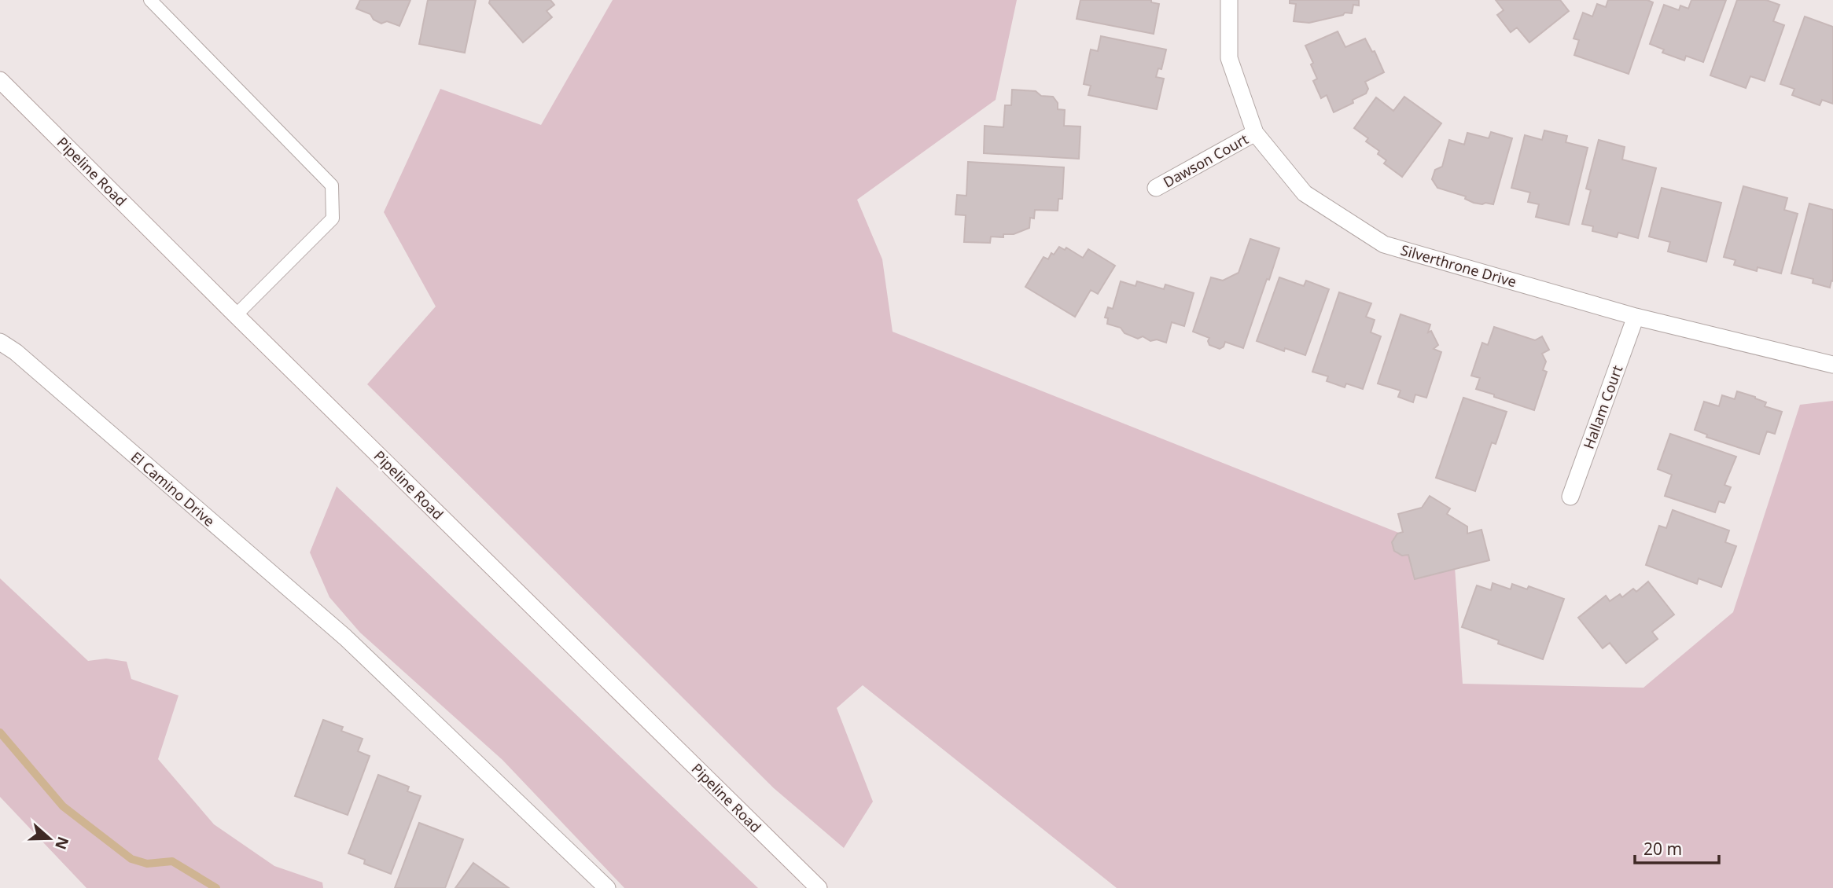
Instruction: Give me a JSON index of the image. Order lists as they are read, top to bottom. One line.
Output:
{"streets":{"street":["Dawson Court","Pipeline Road","Silverthrone Drive","Hallam Court","El Camino Drive"]},"crossings":[["Dawson Court","Silverthrone Drive"],["Silverthrone Drive","Hallam Court"]],"scale_bar":"20 m","north":"right"}
